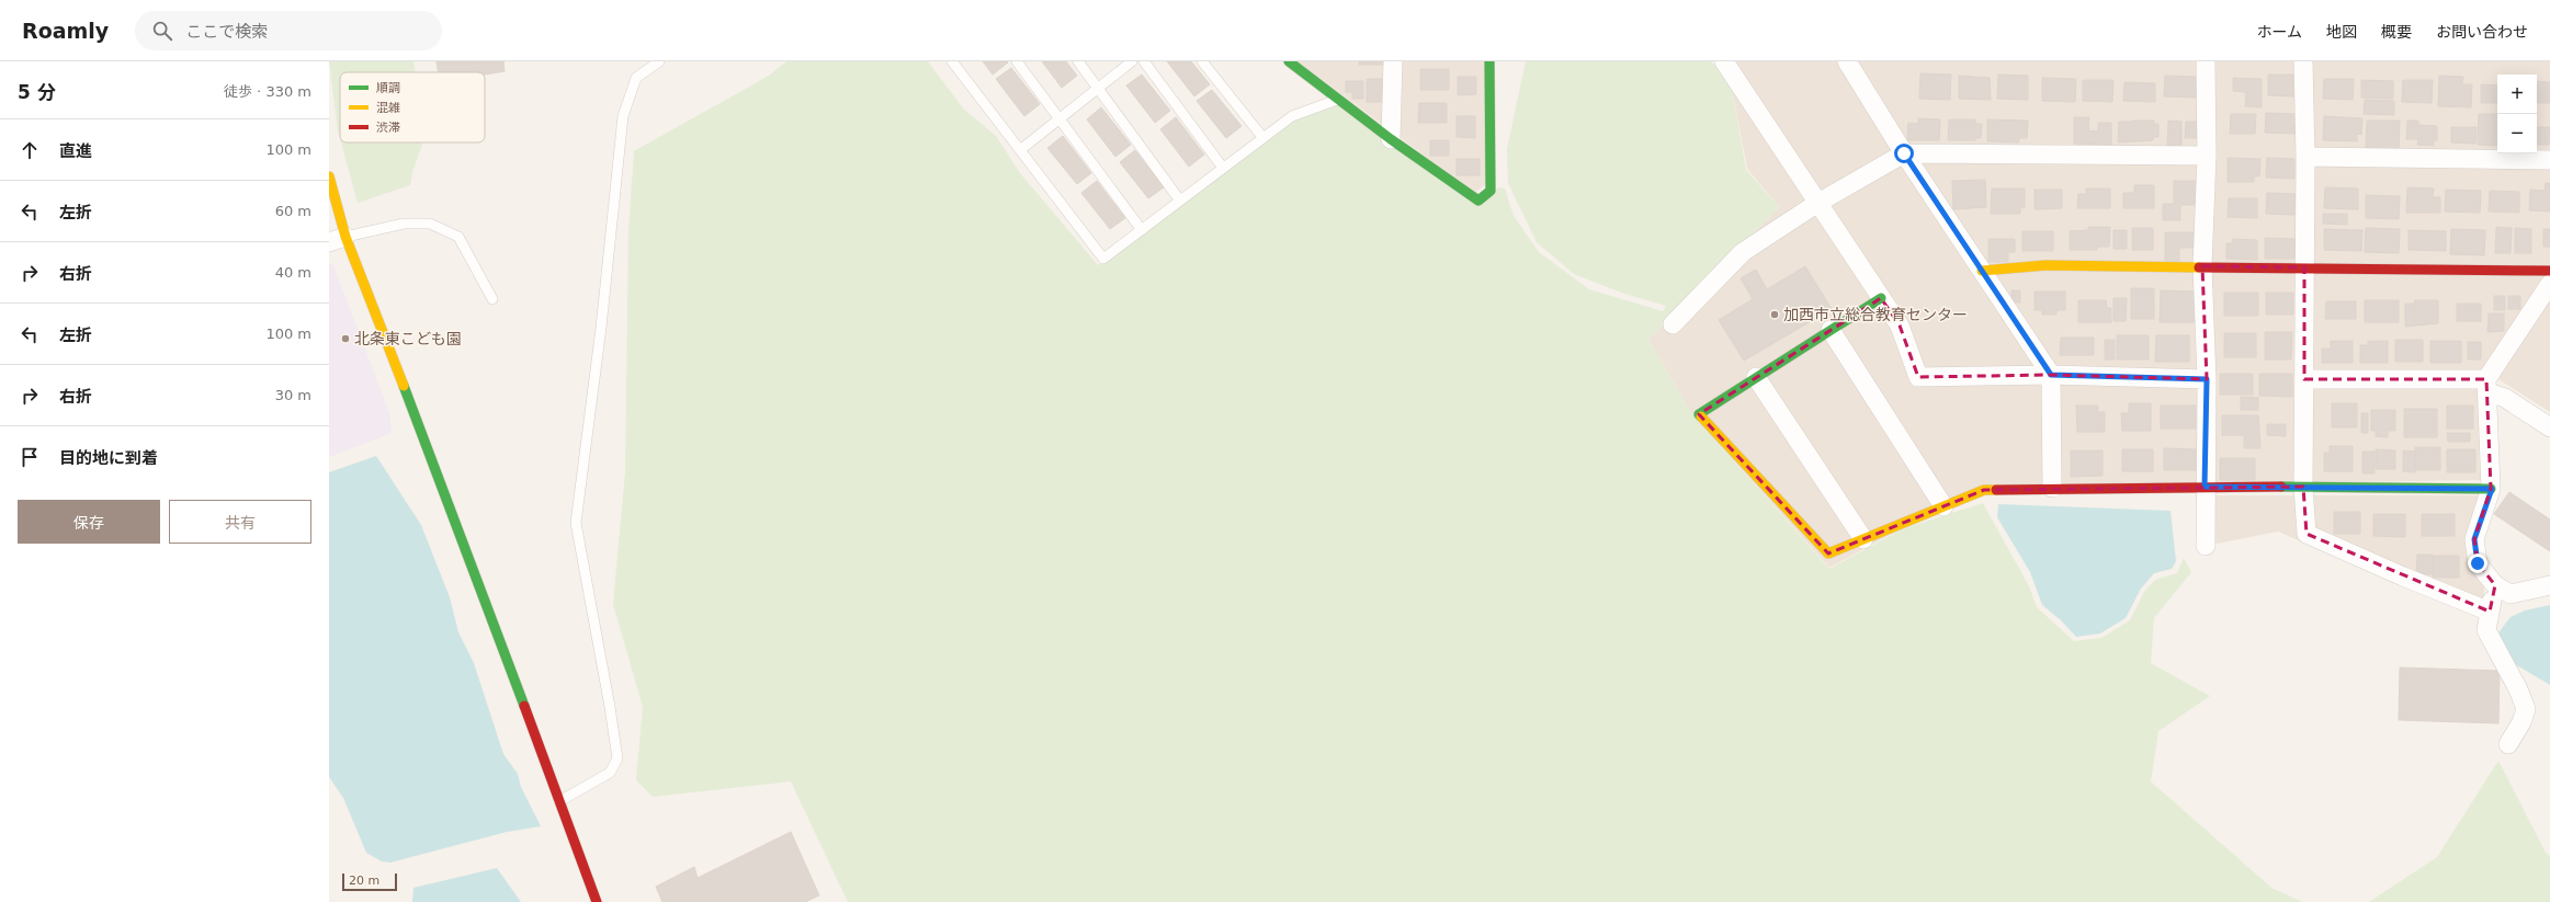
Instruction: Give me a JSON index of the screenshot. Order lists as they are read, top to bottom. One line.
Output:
{"places":["加西市立総合教育センター","北条東こども園"],"legend":["順調","混雑","渋滞"],"scale_bar":"20 m","page":{"header":"Roamly","search":"ここで検索","nav":["ホーム","地図","概要","お問い合わせ"],"heading":["5 分","徒歩 · 330 m"],"map_buttons":["+","−"],"list":[["直進","100 m"],["左折","60 m"],["右折","40 m"],["左折","100 m"],["右折","30 m"],"目的地に到着"],"buttons":["保存","共有"],"scale":"20 m"}}
